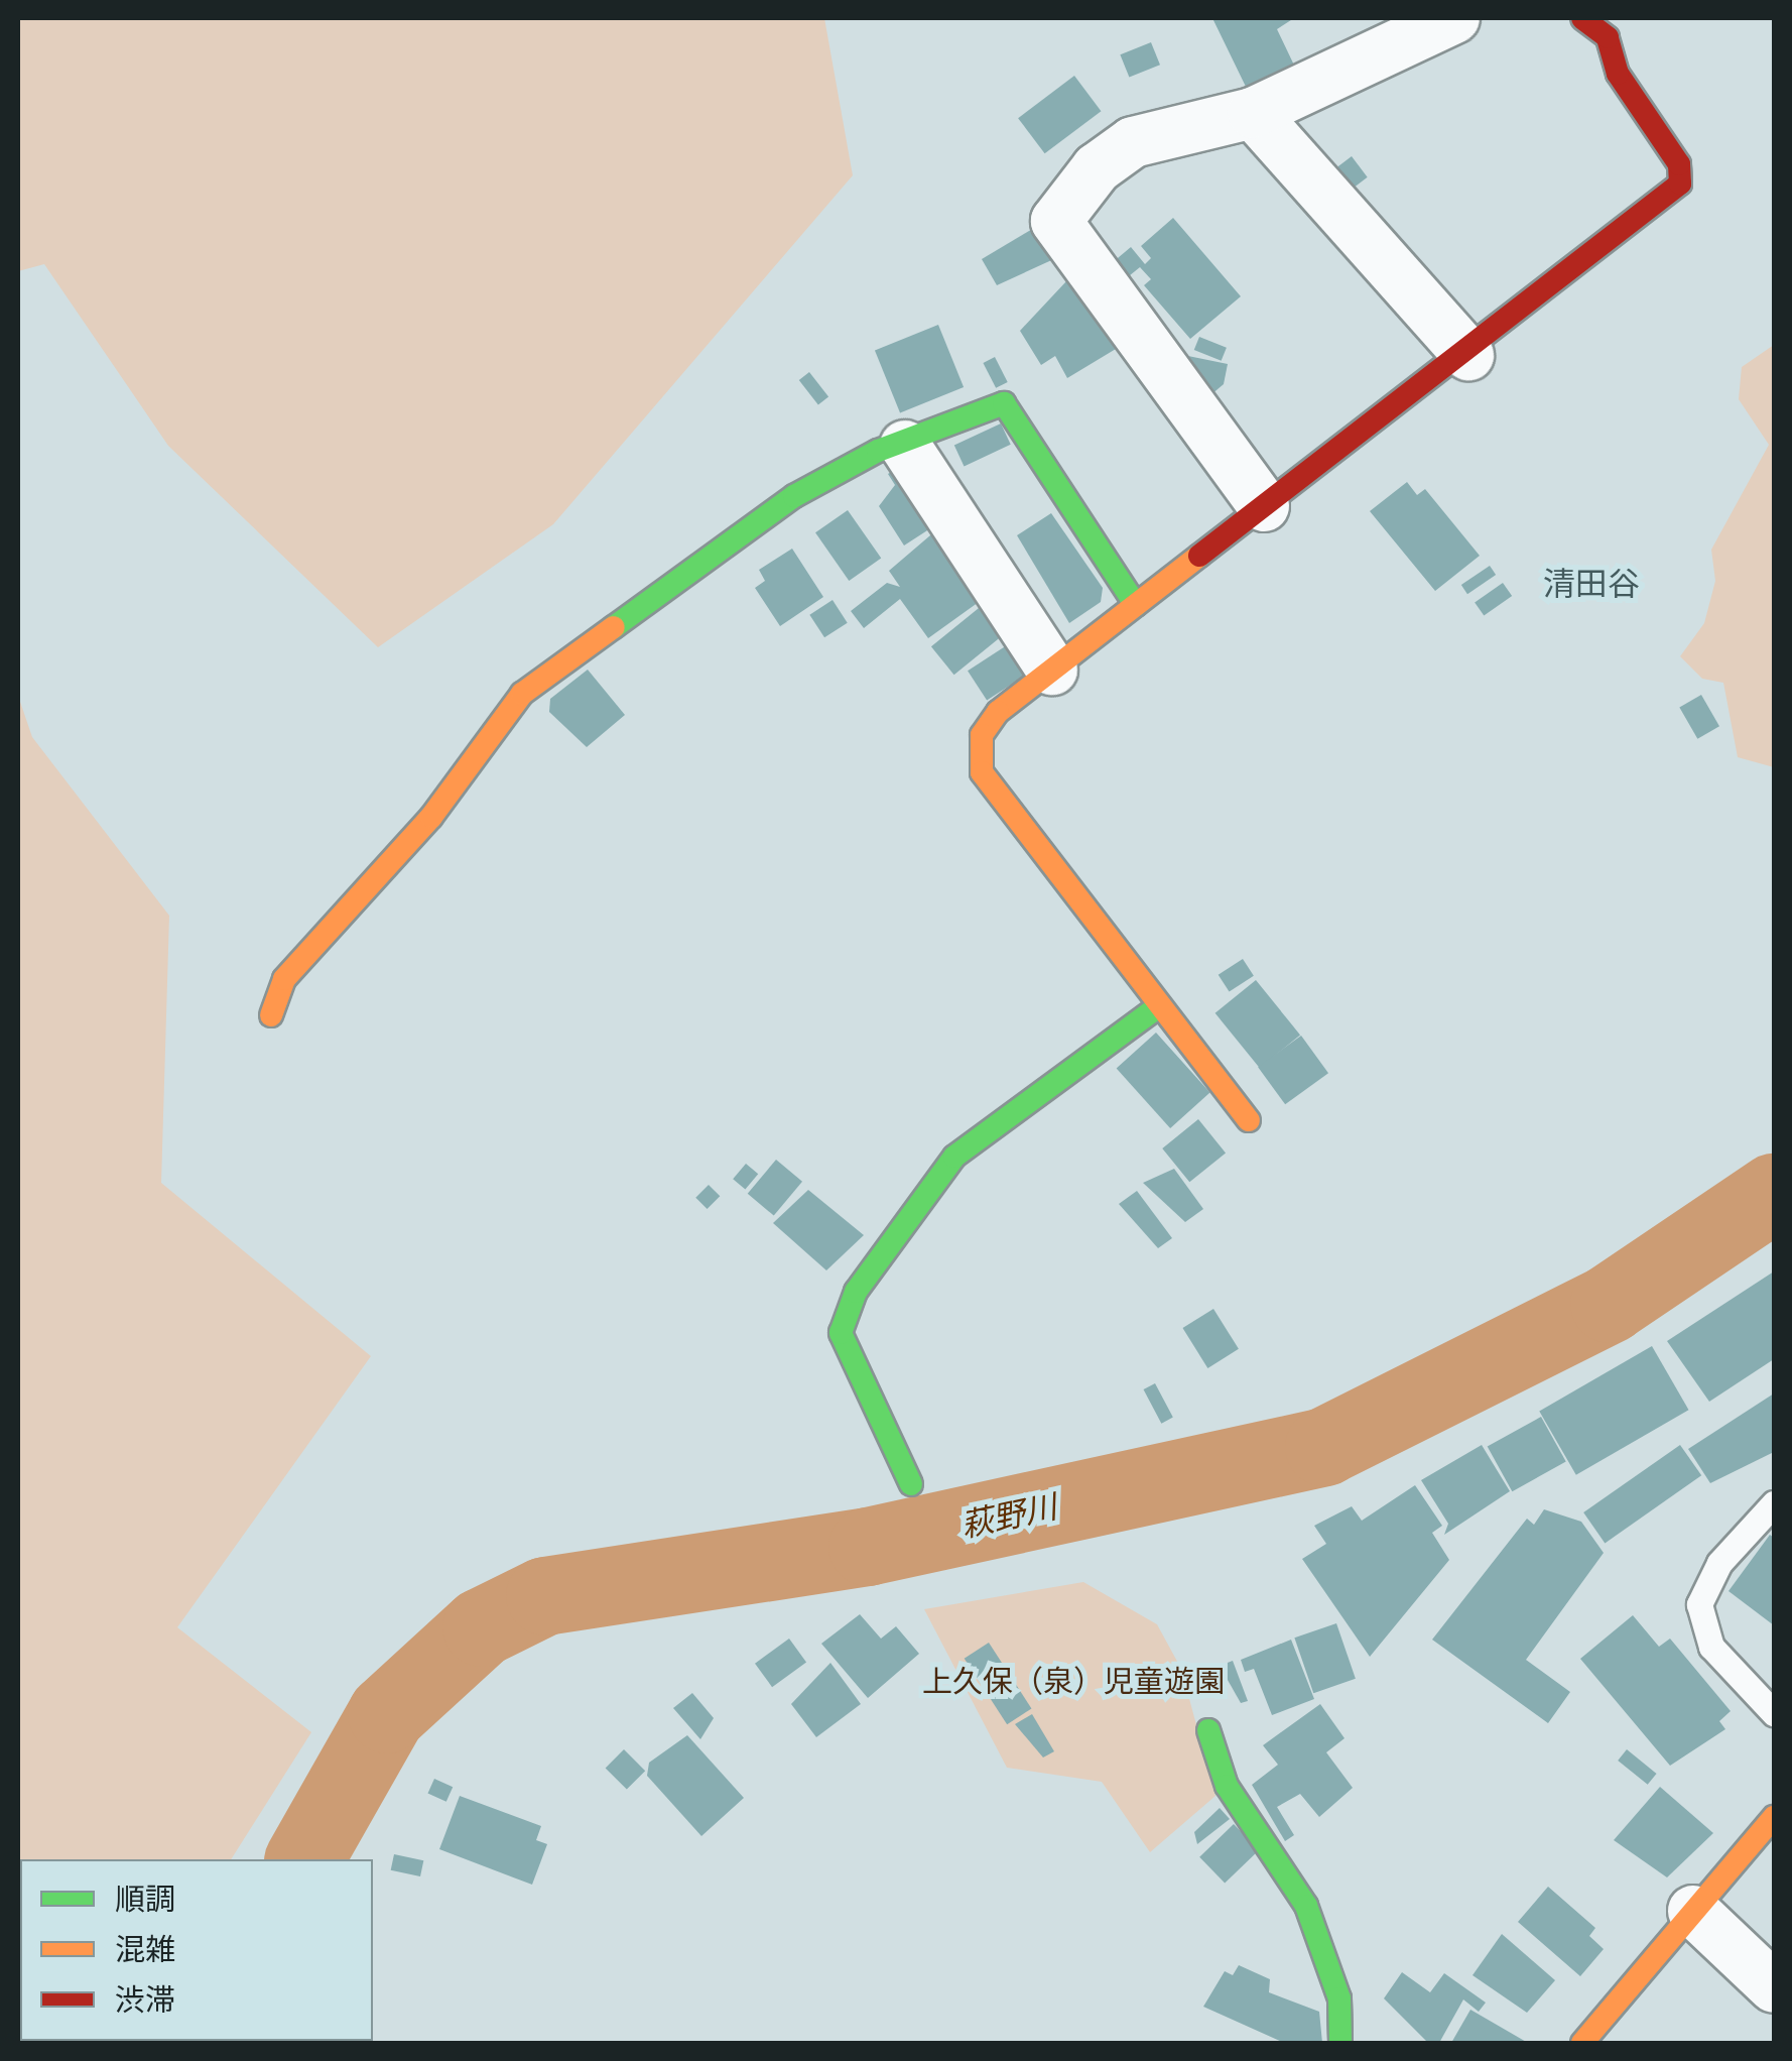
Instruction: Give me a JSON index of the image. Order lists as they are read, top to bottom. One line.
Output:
{"districts":["清田谷"],"water":["萩野川"],"parks":["上久保（泉）児童遊園"],"legend":["順調","混雑","渋滞"]}
